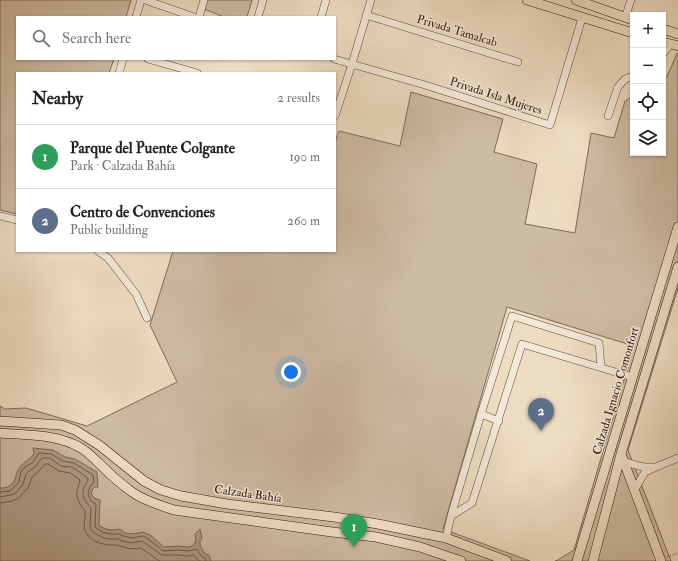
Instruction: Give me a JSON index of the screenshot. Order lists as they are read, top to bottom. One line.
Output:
{"streets":{"main road":["Calzada Ignacio Comonfort","Calzada Bahía"],"street":["Privada Tamalcab","Privada Isla Mujeres"]},"page":{"map_buttons":["+","−"],"search":"Search here","heading":["Nearby","2 results"],"list":[{"mark":"1","name":"Parque del Puente Colgante","note":"Park · Calzada Bahía","value":"190 m"},{"mark":"2","name":"Centro de Convenciones","note":"Public building","value":"260 m"}],"pins":["2","1"]}}
